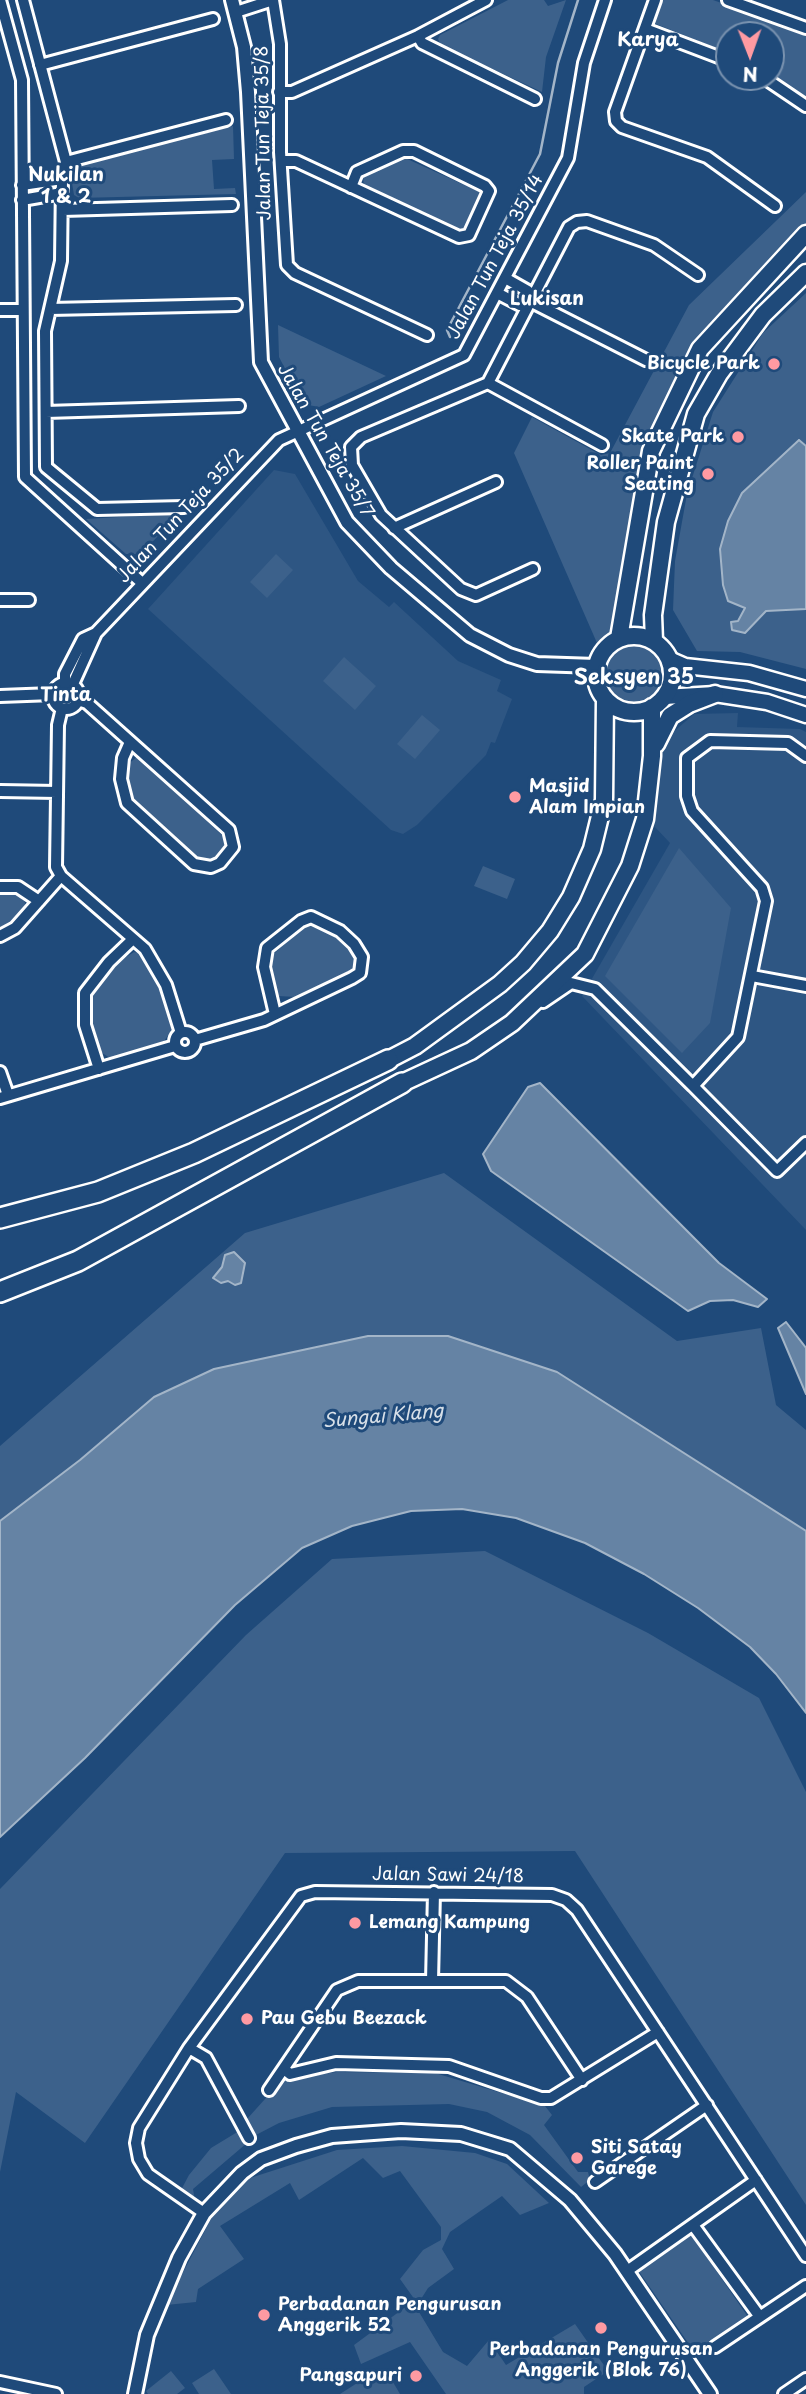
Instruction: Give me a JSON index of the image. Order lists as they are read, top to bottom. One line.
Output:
{"streets":{"street":["Jalan Tun Teja 35/8","Jalan Tun Teja 35/14","Jalan Tun Teja 35/7","Jalan Tun Teja 35/2","Jalan Sawi 24/18"]},"crossings":[["Jalan Tun Teja 35/14","Jalan Tun Teja 35/7"],["Jalan Tun Teja 35/14","Jalan Tun Teja 35/2"],["Jalan Tun Teja 35/7","Jalan Tun Teja 35/2"]],"districts":["Karya","Nukilan 1 & 2","Lukisan","Seksyen 35","Tinta"],"water":["Sungai Klang"],"places":["Bicycle Park","Skate Park","Roller Paint Seating","Masjid Alam Impian","Lemang Kampung","Pau Gebu Beezack","Siti Satay Garege","Perbadanan Pengurusan Anggerik 52","Perbadanan Pengurusan Anggerik (Blok 76)","Pangsapuri"],"north":"bottom"}
